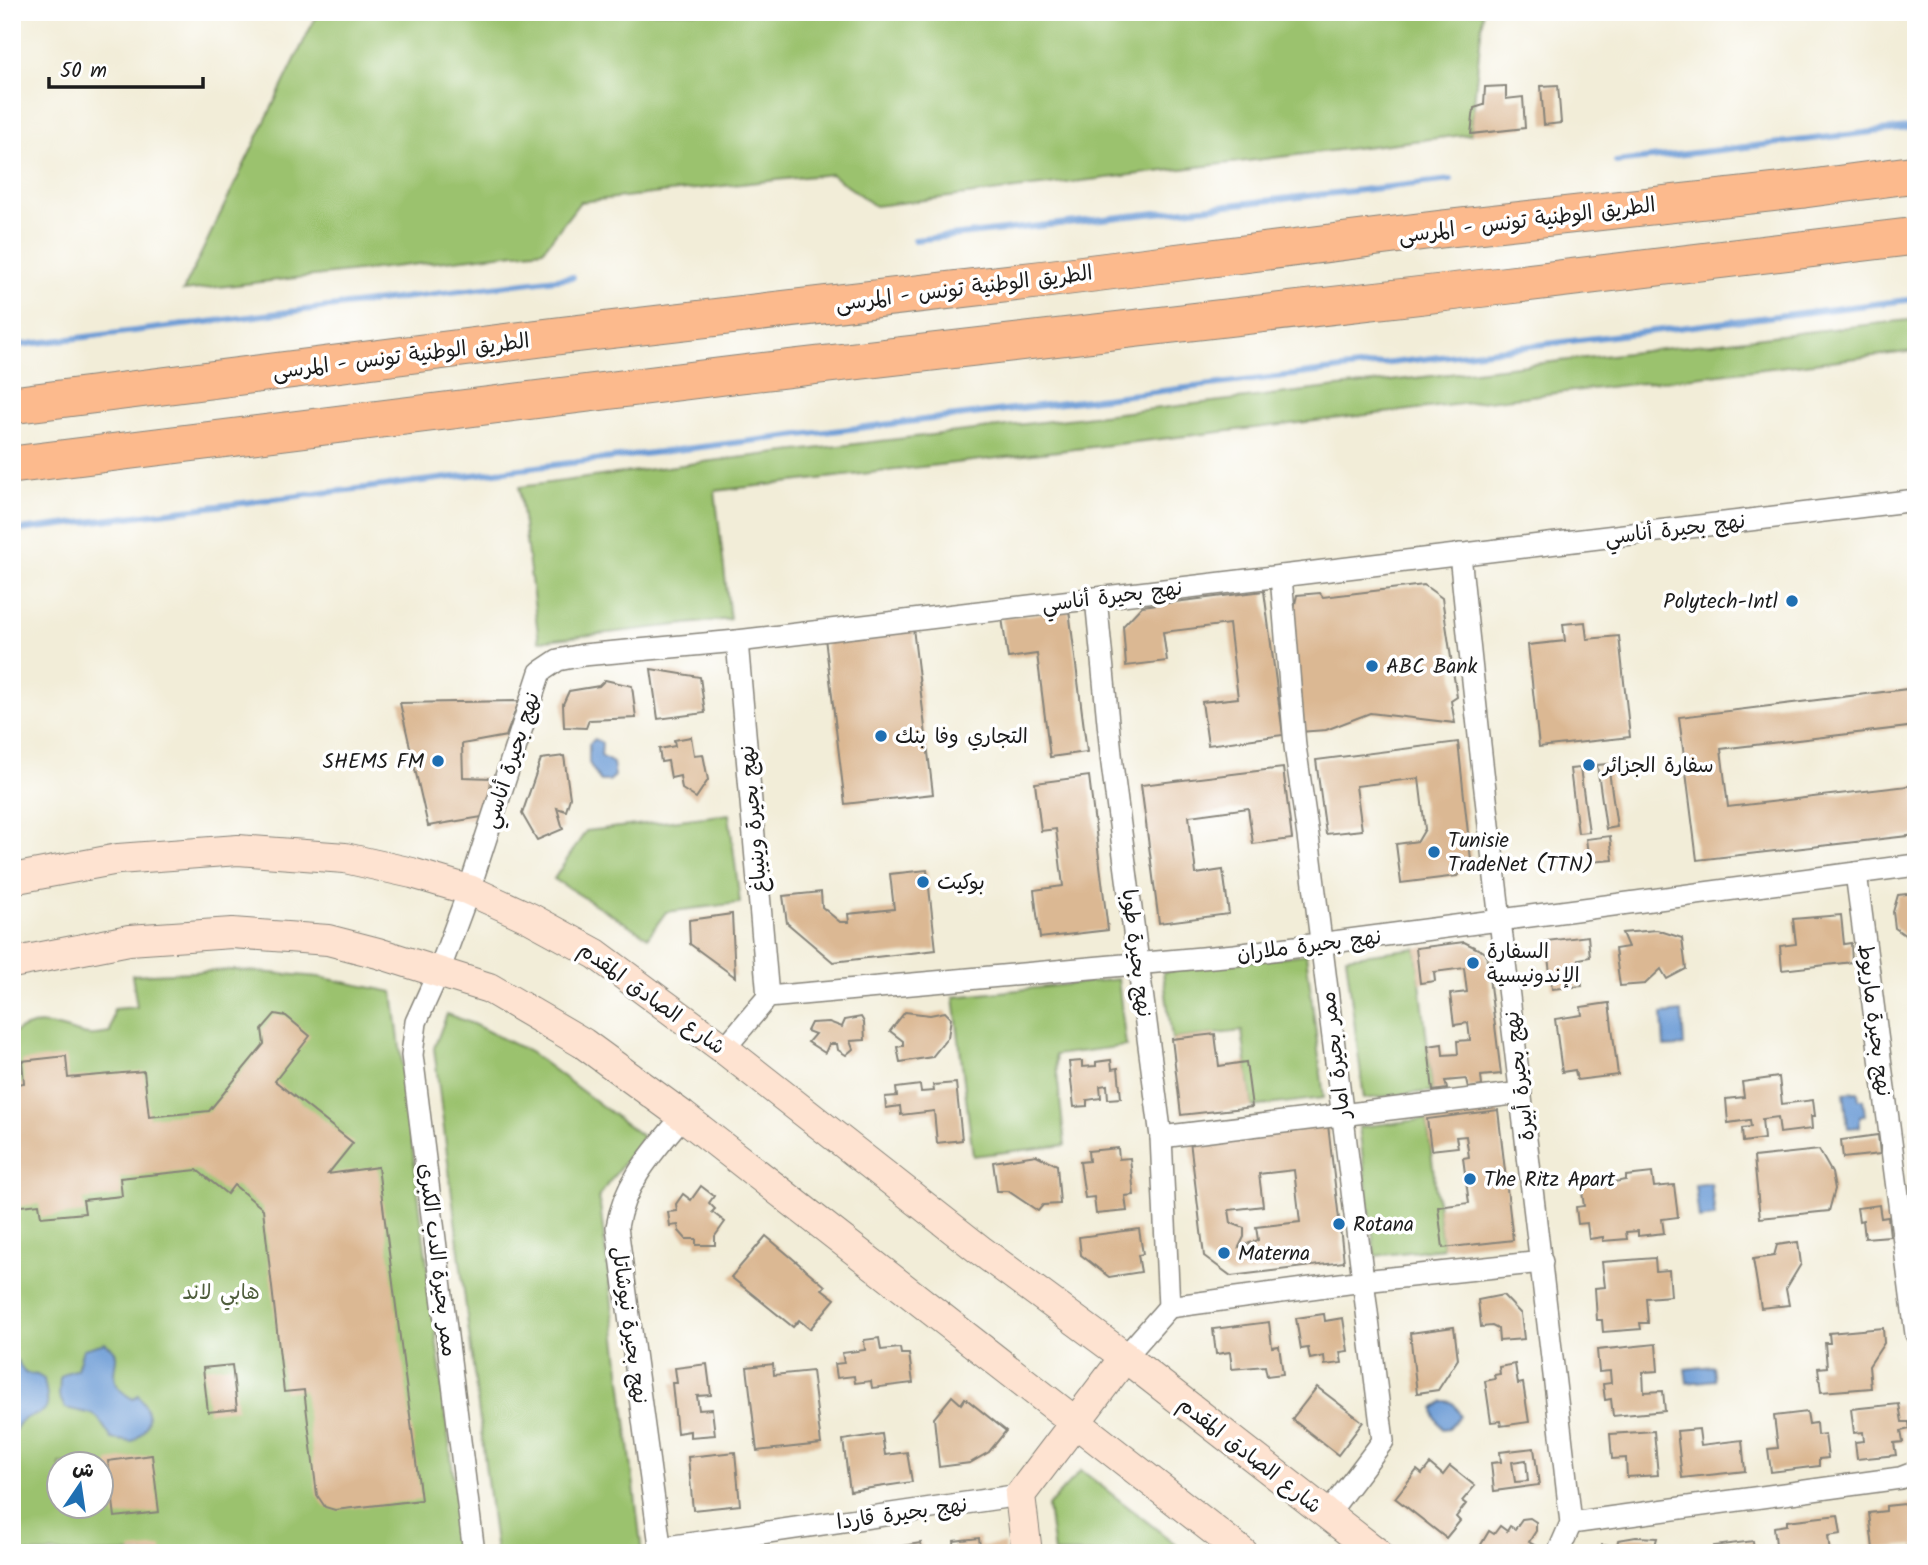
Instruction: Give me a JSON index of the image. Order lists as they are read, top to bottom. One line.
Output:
{"streets":{"highway":["الطريق الوطنية تونس - المرسى"],"main road":["شارع الصادق المقدم"],"street":["نهج بحيرة أناسي","نهج بحيرة وينيباغ","نهج بحيرة ملاران","نهج بحيرة طوبا","نهج بحيرة ماريوط","ممر بحيرة امار","نهج بحيرة أبيرة","ممر بحيرة الدب الكبرى","نهج بحيرة نيوشاتل","نهج بحيرة قاردا"]},"crossings":[["نهج بحيرة أناسي","نهج بحيرة وينيباغ"],["نهج بحيرة أناسي","نهج بحيرة طوبا"],["نهج بحيرة أناسي","شارع الصادق المقدم"],["نهج بحيرة أناسي","ممر بحيرة امار"],["نهج بحيرة أناسي","نهج بحيرة أبيرة"],["نهج بحيرة أناسي","ممر بحيرة الدب الكبرى"],["نهج بحيرة وينيباغ","نهج بحيرة ملاران"],["نهج بحيرة ملاران","نهج بحيرة طوبا"],["نهج بحيرة ملاران","نهج بحيرة ماريوط"],["نهج بحيرة ملاران","ممر بحيرة امار"],["نهج بحيرة ملاران","نهج بحيرة أبيرة"],["شارع الصادق المقدم","ممر بحيرة امار"],["شارع الصادق المقدم","ممر بحيرة الدب الكبرى"],["نهج بحيرة نيوشاتل","نهج بحيرة قاردا"]],"parks":["هابي لاند"],"places":["Polytech-Intl","ABC Bank","التجاري وفا بنك","SHEMS FM","سفارة الجزائر","Tunisie TradeNet (TTN)","بوكيت","السفارة الإندونيسية","The Ritz Apart","Rotana","Materna"],"scale_bar":"50 m","north":"top"}
